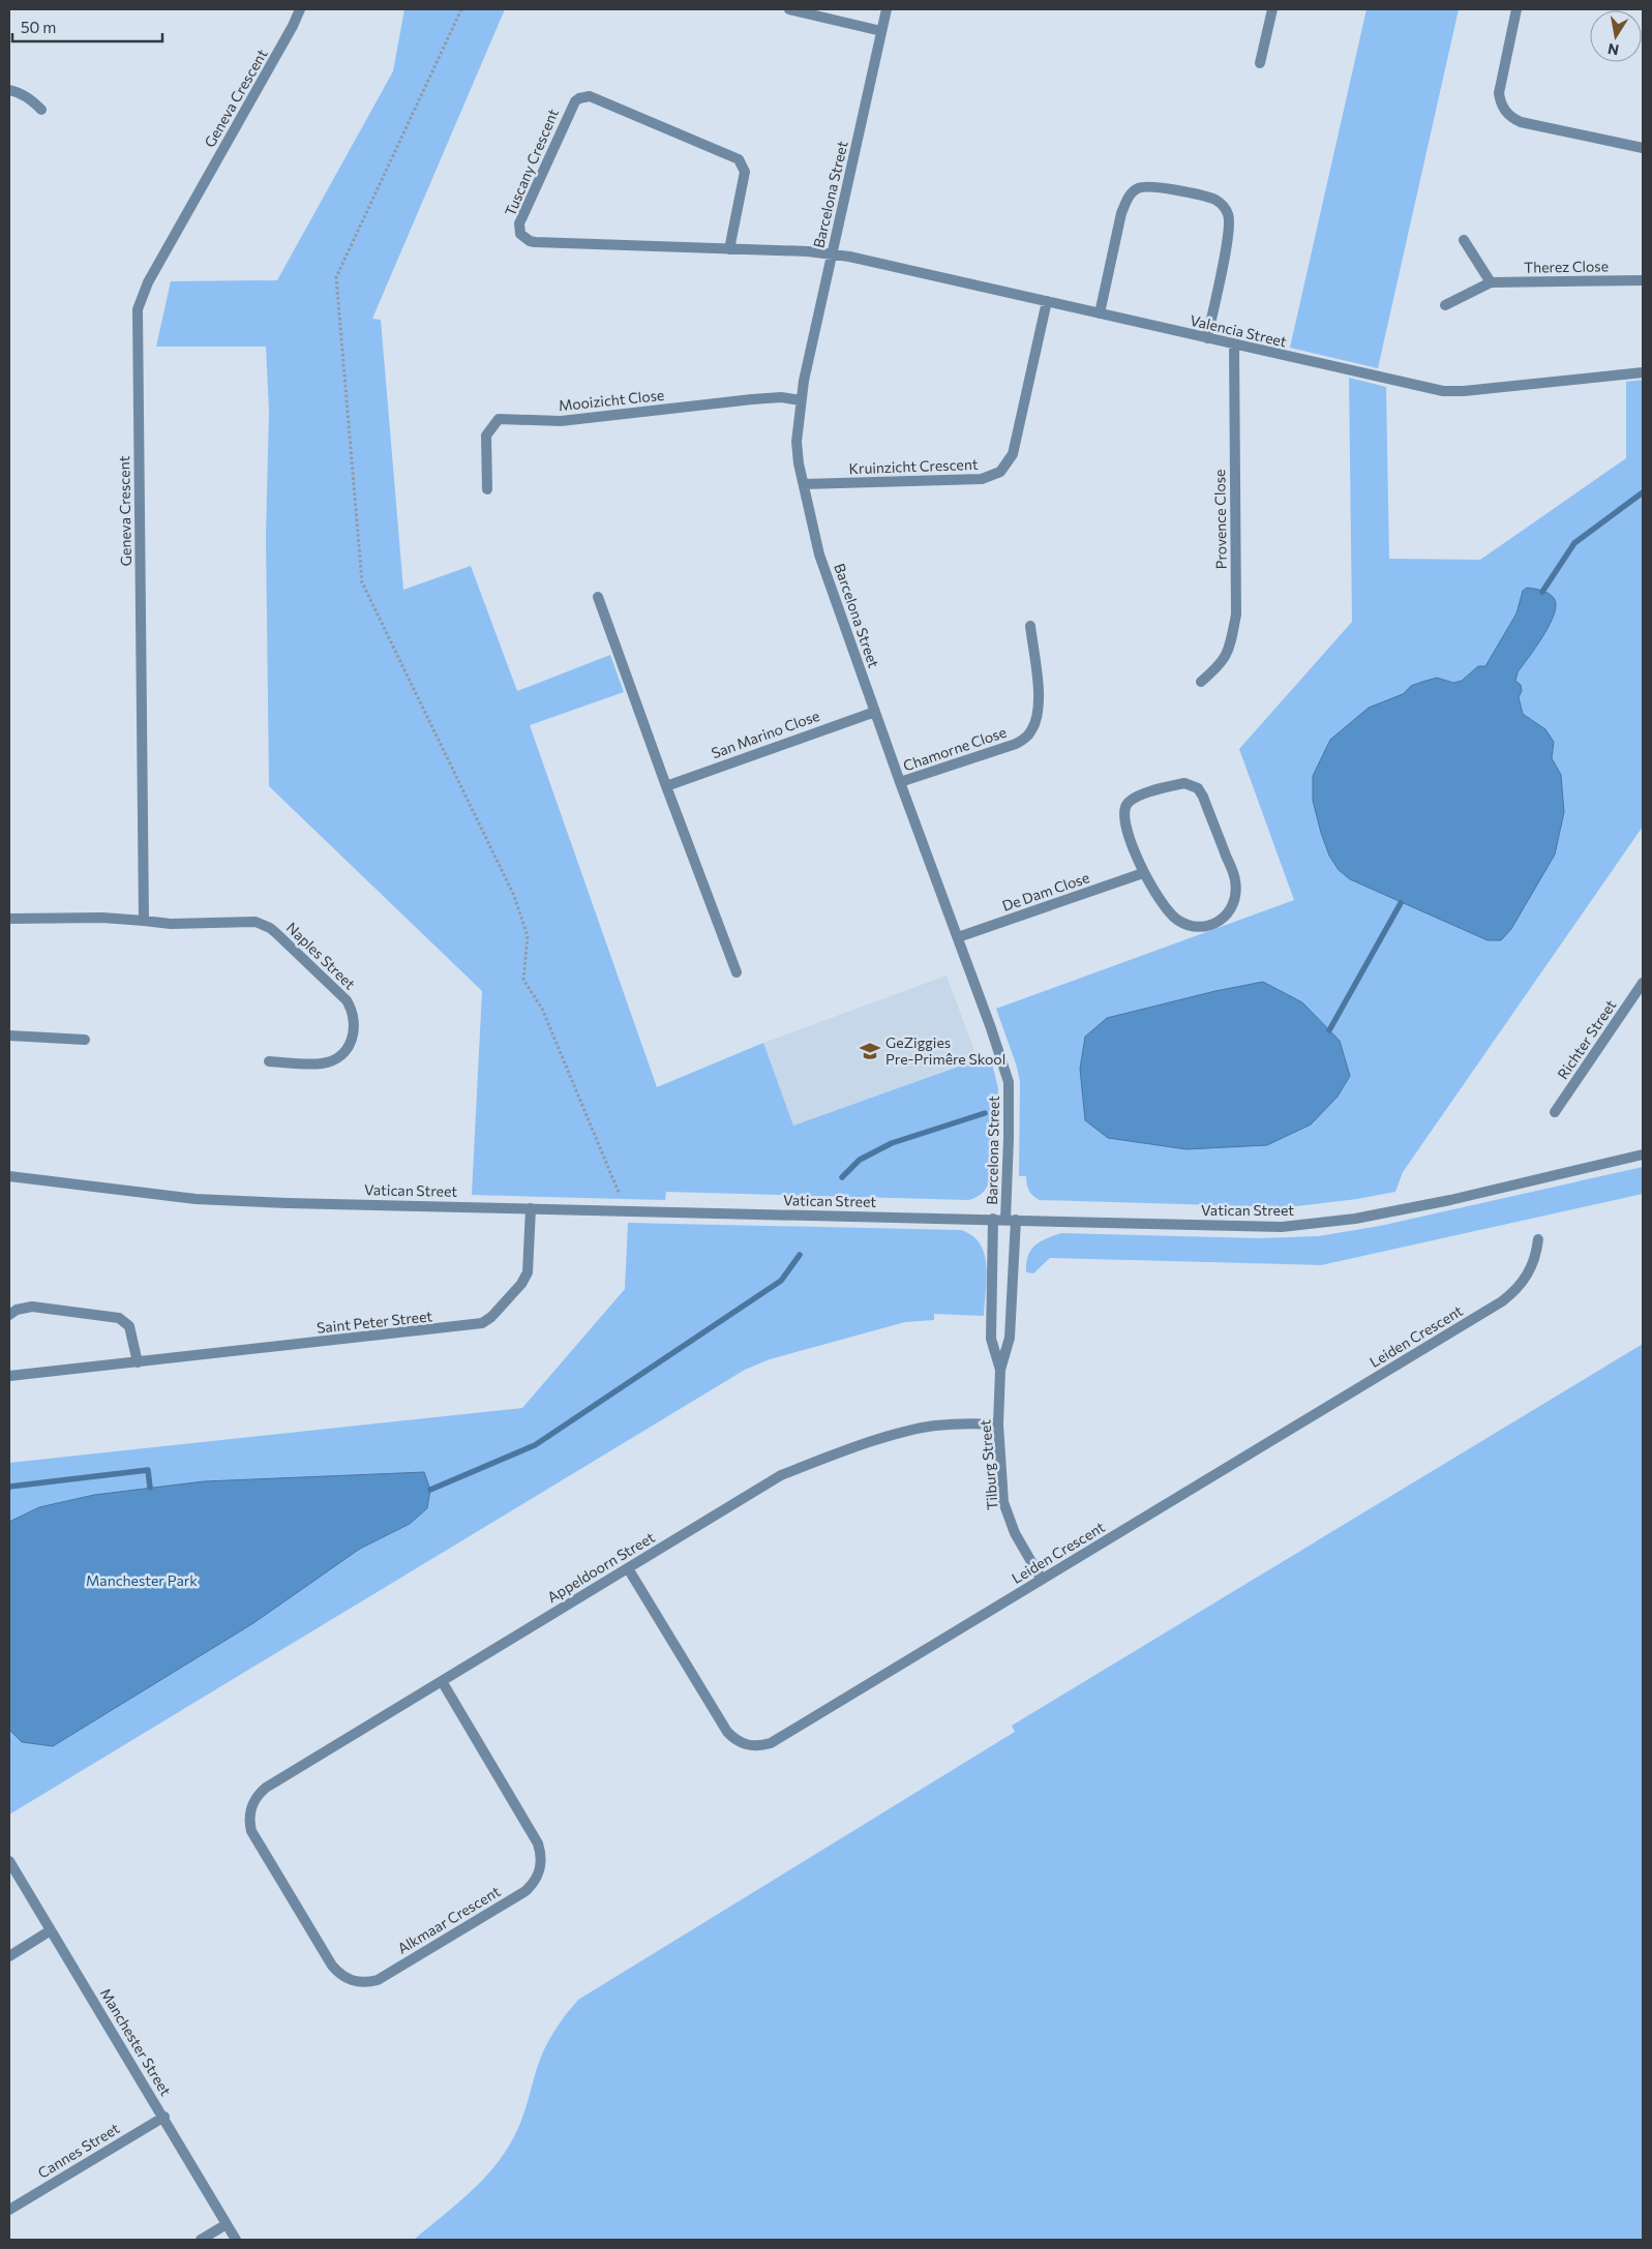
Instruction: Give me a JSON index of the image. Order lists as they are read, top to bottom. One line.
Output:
{"streets":{"street":["Geneva Crescent","Tuscany Crescent","Barcelona Street","Therez Close","Valencia Street","Mooizicht Close","Kruinzicht Crescent","Provence Close","San Marino Close","Chamorne Close","De Dam Close","Naples Street","Richter Street","Vatican Street","Saint Peter Street","Leiden Crescent","Tilburg Street","Appeldoorn Street","Alkmaar Crescent","Manchester Street","Cannes Street"]},"crossings":[["Geneva Crescent","Naples Street"],["Tuscany Crescent","Barcelona Street"],["Tuscany Crescent","Valencia Street"],["Barcelona Street","Valencia Street"],["Barcelona Street","Mooizicht Close"],["Barcelona Street","Kruinzicht Crescent"],["Barcelona Street","San Marino Close"],["Barcelona Street","Chamorne Close"],["Barcelona Street","De Dam Close"],["Barcelona Street","Vatican Street"],["Barcelona Street","Tilburg Street"],["Valencia Street","Kruinzicht Crescent"],["Valencia Street","Provence Close"],["Vatican Street","Saint Peter Street"],["Vatican Street","Tilburg Street"],["Leiden Crescent","Tilburg Street"],["Leiden Crescent","Appeldoorn Street"],["Tilburg Street","Appeldoorn Street"],["Appeldoorn Street","Alkmaar Crescent"],["Manchester Street","Cannes Street"]],"parks":["Manchester Park"],"places":{"school or university":["GeZiggies Pre-Primêre Skool"]},"scale_bar":"50 m","north":"bottom"}
